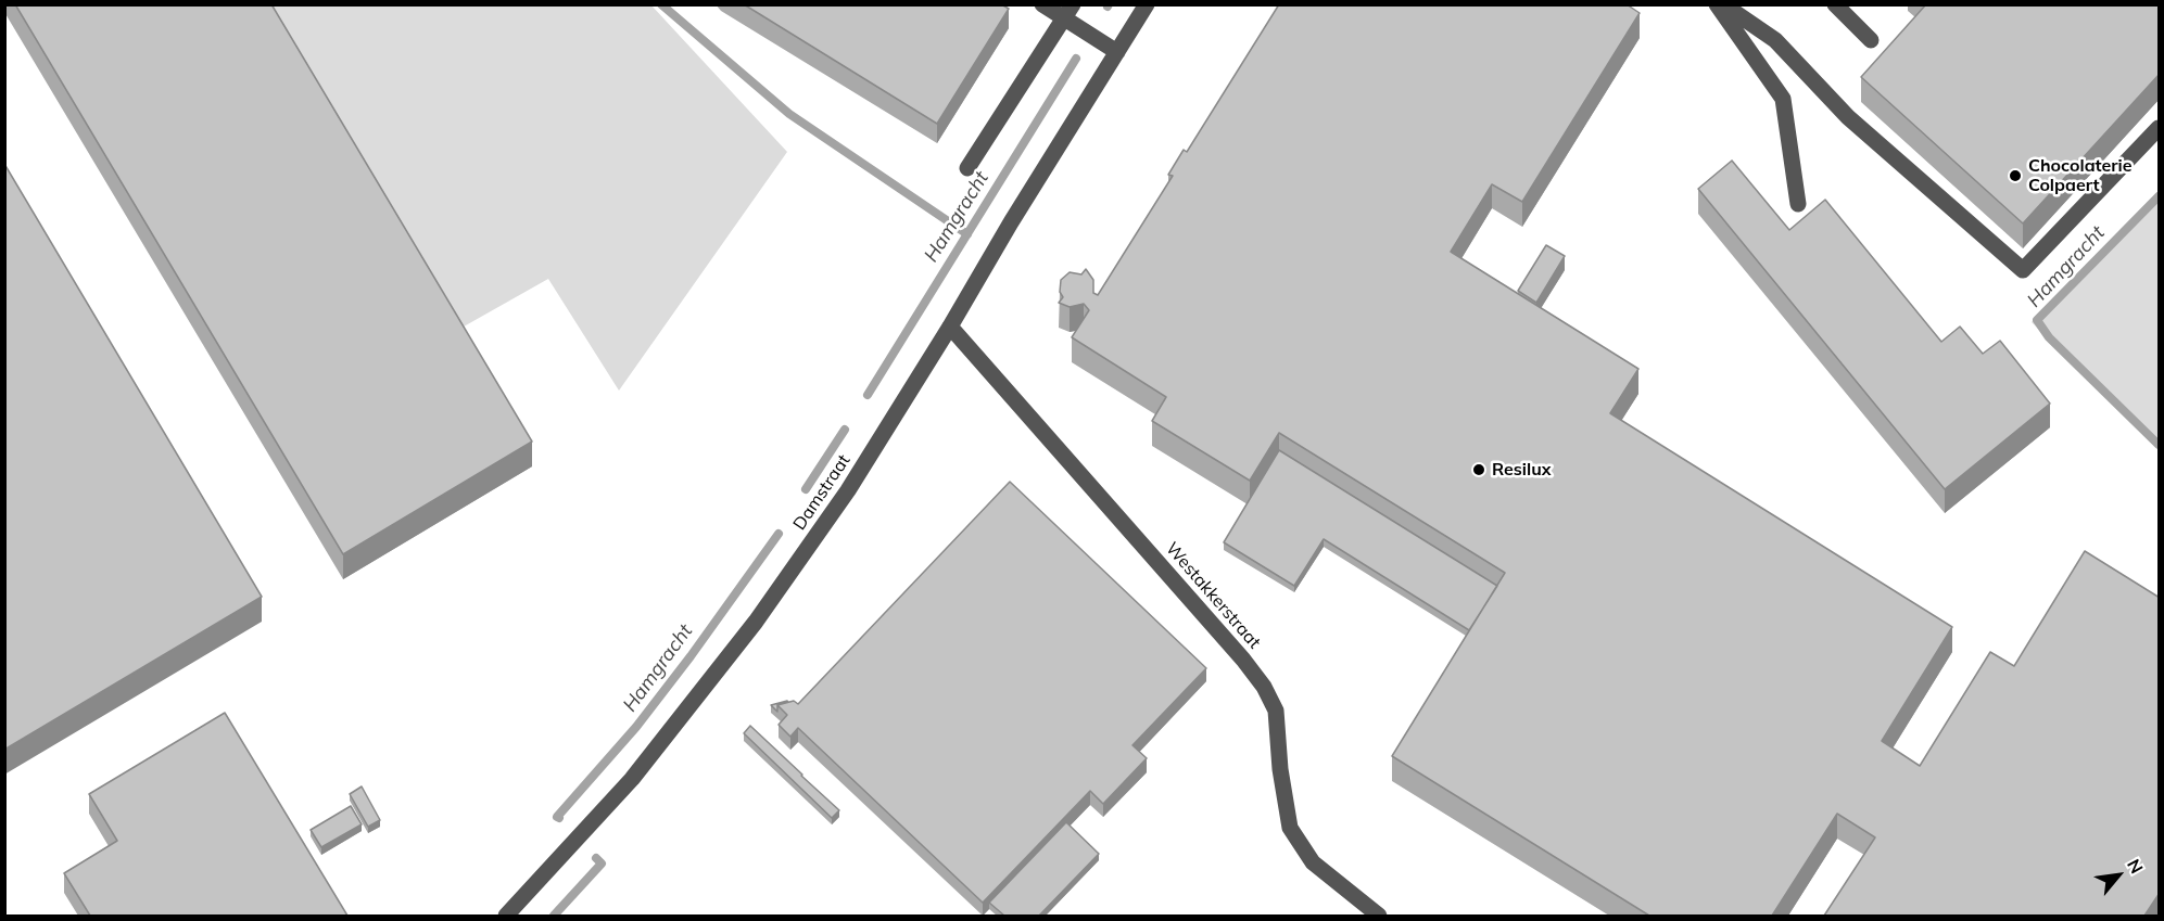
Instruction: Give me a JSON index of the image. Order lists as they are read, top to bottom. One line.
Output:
{"streets":{"street":["Damstraat","Westakkerstraat"]},"crossings":[["Damstraat","Westakkerstraat"]],"water":["Hamgracht"],"places":["Chocolaterie Colpaert","Resilux"],"north":"top right"}
